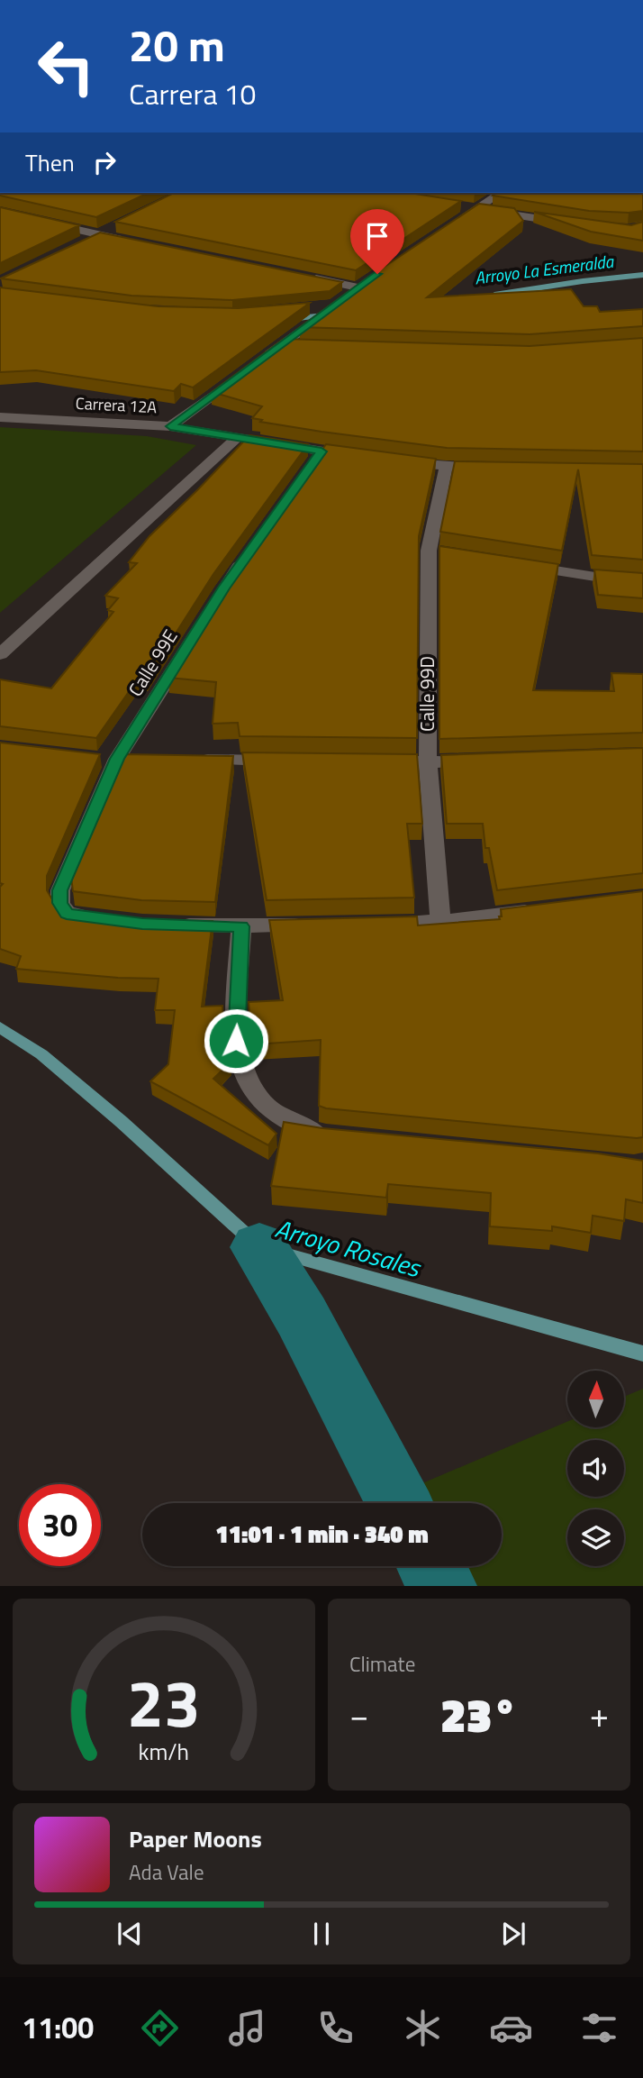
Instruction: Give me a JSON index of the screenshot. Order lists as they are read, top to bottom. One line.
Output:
{"streets":{"street":["Carrera 12A","Calle 99E","Calle 99D"]},"water":["Arroyo La Esmeralda","Arroyo Rosales"],"north":"top","page":{"turn":["20 m","Carrera 10"],"then":"Then","limit":"30","trip":"11:01 · 1 min · 340 m","tile":"Climate","heat":["−","23°","+"],"song":["Paper Moons","Ada Vale"],"tabs":"11:00","gauge":["23","km/h"]}}
